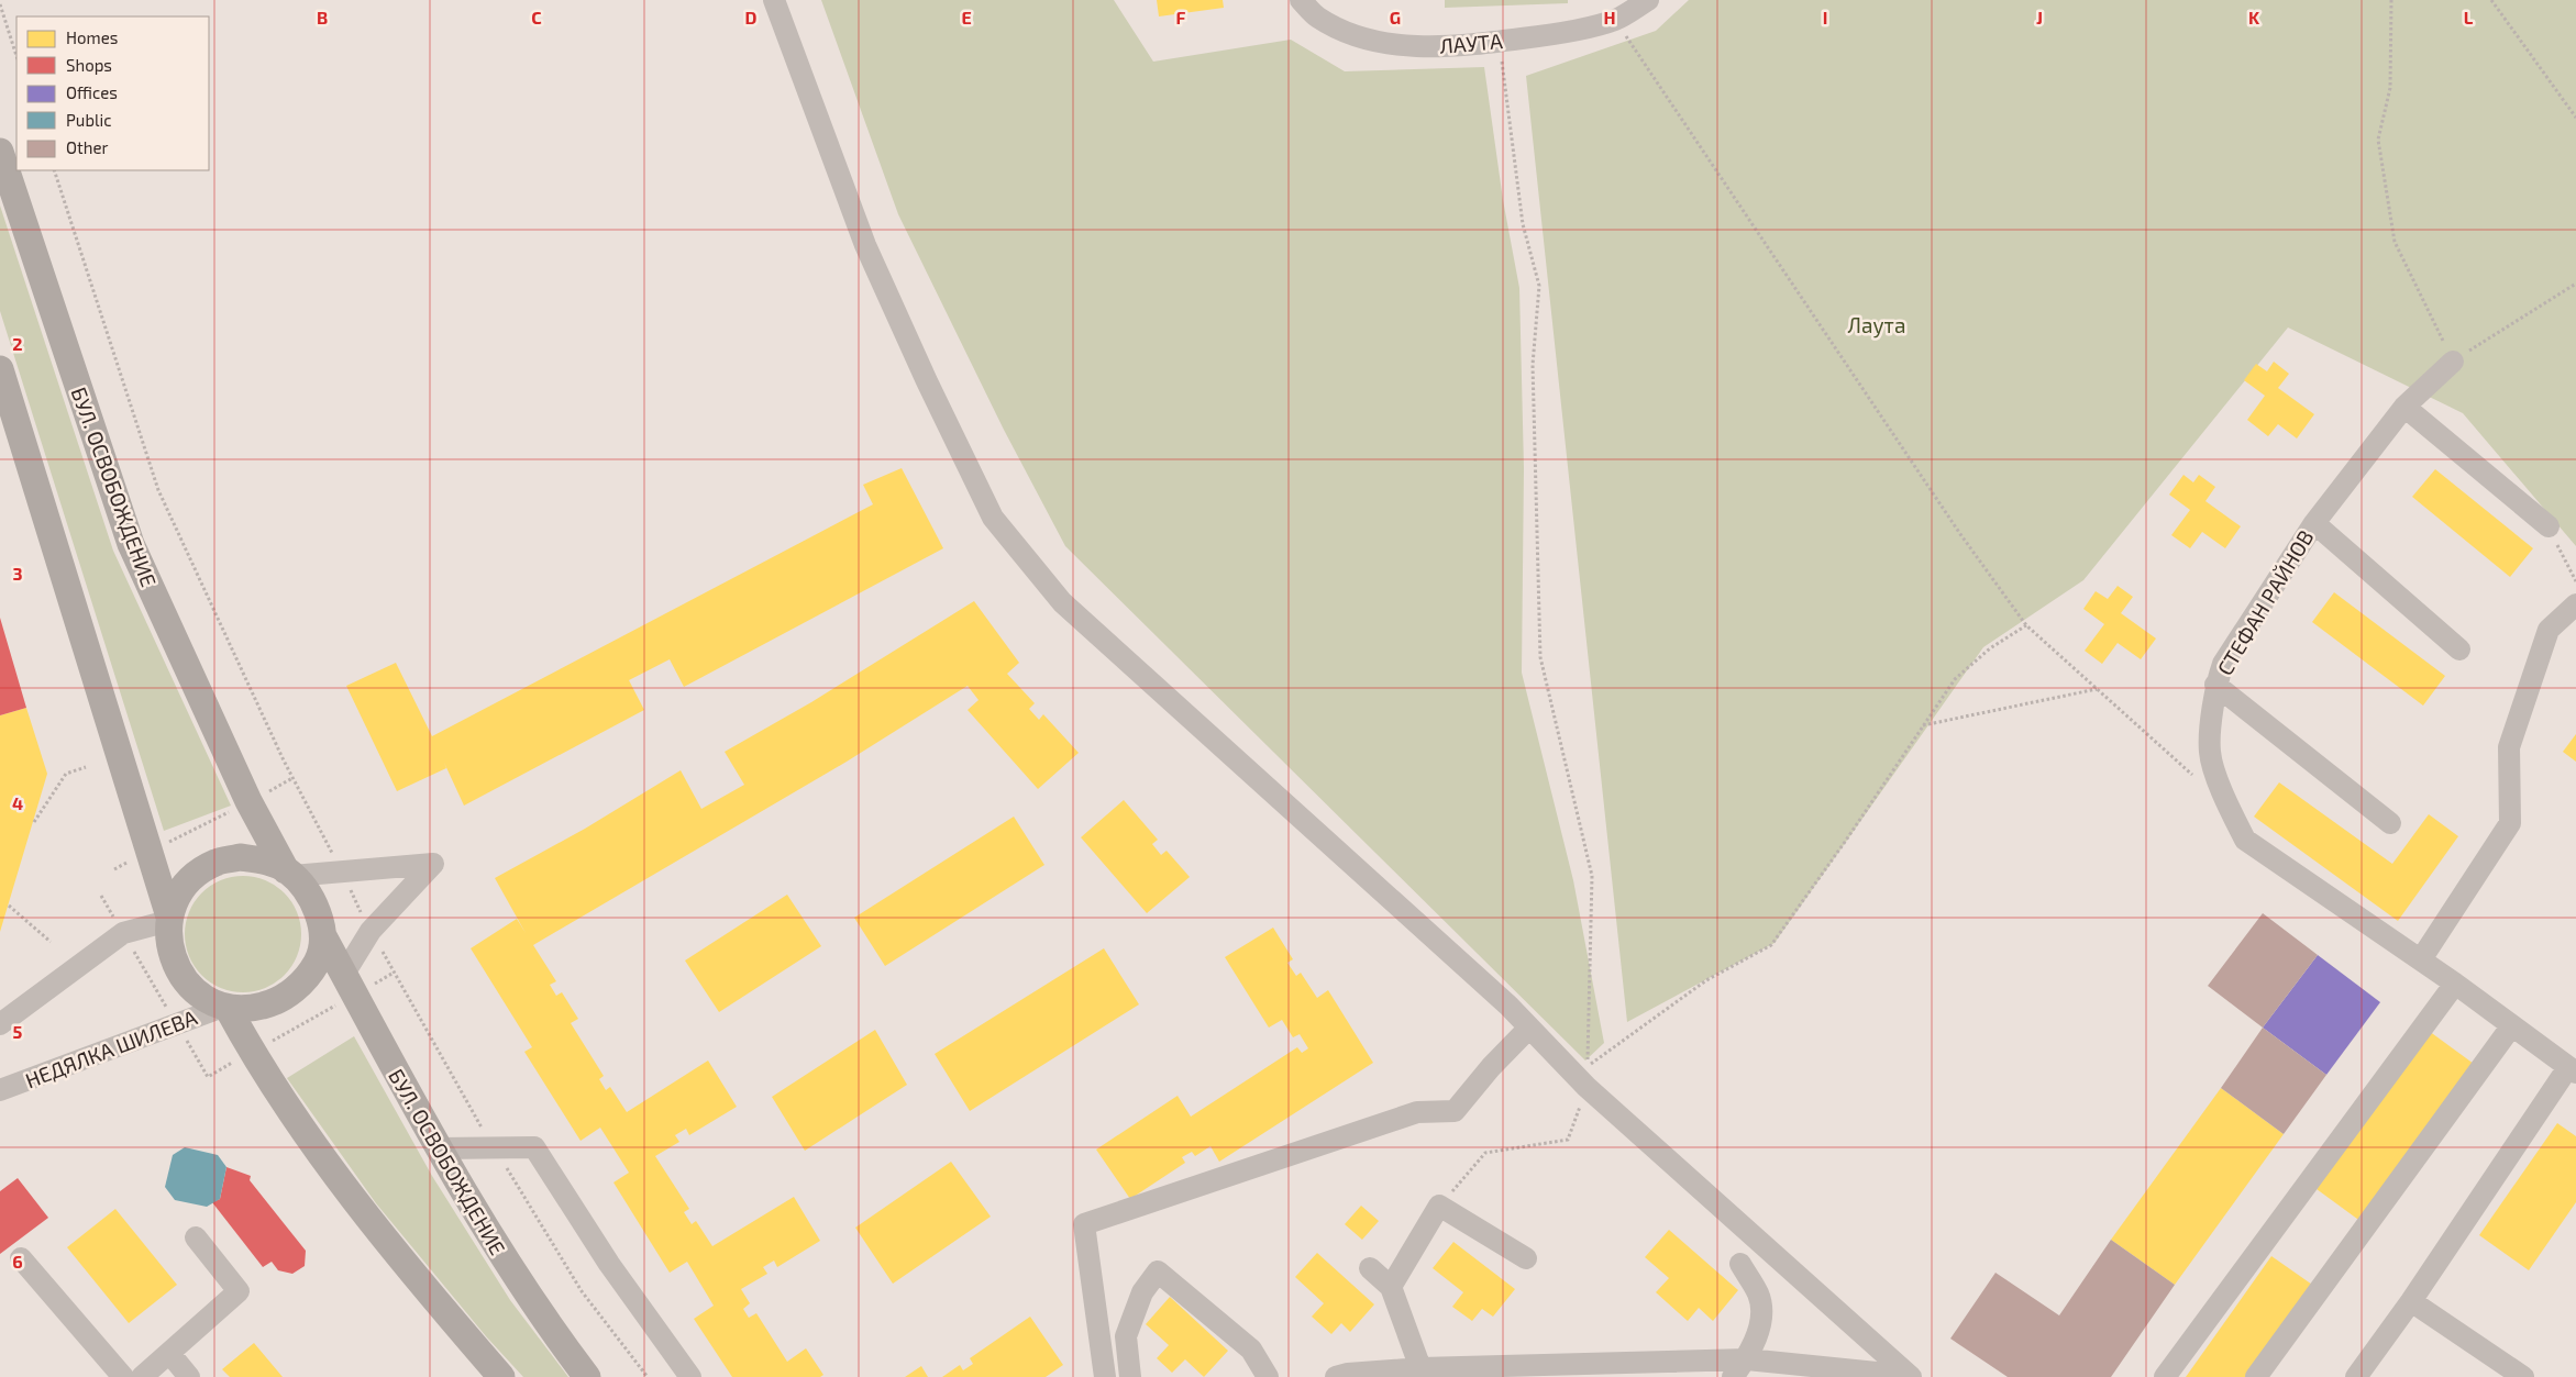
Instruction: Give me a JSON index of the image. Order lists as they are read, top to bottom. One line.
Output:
{"streets":{"main road":["БУЛ. ОСВОБОЖДЕНИЕ"],"street":["ЛАУТА","СТЕФАН РАЙНОВ","НЕДЯЛКА ШИЛЕВА"]},"crossings":[["БУЛ. ОСВОБОЖДЕНИЕ","НЕДЯЛКА ШИЛЕВА"]],"parks":["Лаута"],"legend":["Homes","Shops","Offices","Public","Other"],"grid":{"columns":["B","C","D","E","F","G","H","I","J","K","L"],"rows":["2","3","4","5","6"]}}
